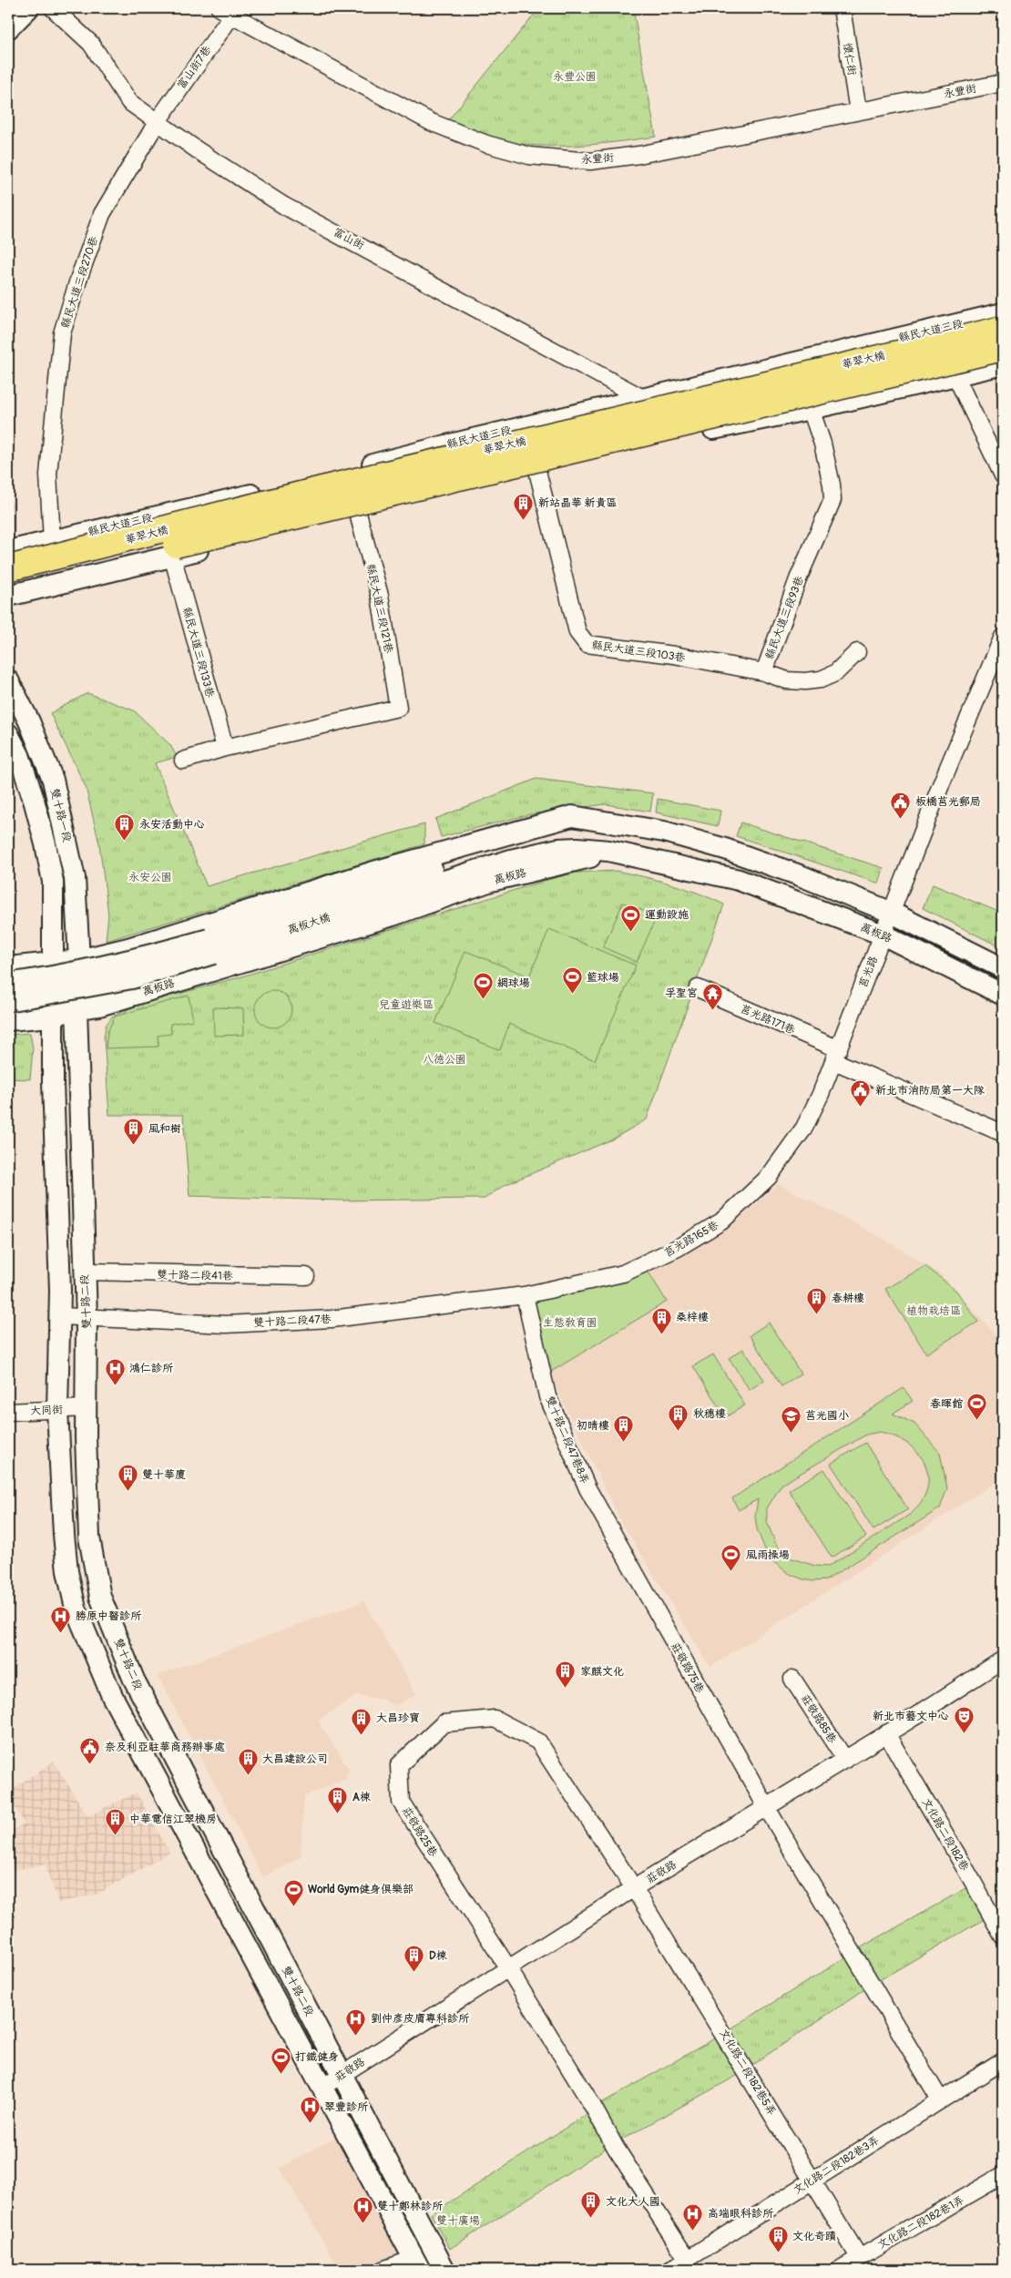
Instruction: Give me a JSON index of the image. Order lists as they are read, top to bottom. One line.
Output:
{"streets":{"highway":["華翠大橋"],"street":["懷仁街","富山街7巷","永豐街","富山街","縣民大道三段270巷","縣民大道三段","縣民大道三段121巷","縣民大道三段93巷","縣民大道三段103巷","縣民大道三段133巷","雙十路一段","萬板路","萬板大橋","莒光路","莒光路171巷","莒光路165巷","雙十路二段41巷","雙十路二段","雙十路二段47巷","大同街","雙十路二段47巷8弄","莊敬路75巷","莊敬路85巷","莊敬路25巷","文化路二段182巷","莊敬路","文化路二段182巷5弄","文化路二段182巷3弄","文化路二段182巷1弄"]},"crossings":[["懷仁街","永豐街"],["富山街7巷","永豐街"],["富山街7巷","富山街"],["富山街7巷","縣民大道三段270巷"],["富山街","縣民大道三段270巷"],["富山街","縣民大道三段"],["縣民大道三段270巷","縣民大道三段"],["縣民大道三段","縣民大道三段121巷"],["縣民大道三段121巷","縣民大道三段133巷"],["縣民大道三段93巷","縣民大道三段103巷"],["雙十路一段","雙十路二段"],["萬板路","萬板大橋"],["萬板路","莒光路"],["萬板路","雙十路二段"],["莒光路","莒光路171巷"],["莒光路","莒光路165巷"],["莒光路171巷","莒光路165巷"],["莒光路165巷","雙十路二段47巷"],["莒光路165巷","雙十路二段47巷8弄"],["雙十路二段41巷","雙十路二段"],["雙十路二段","雙十路二段47巷"],["雙十路二段","大同街"],["雙十路二段","莊敬路"],["雙十路二段47巷","雙十路二段47巷8弄"],["雙十路二段47巷8弄","莊敬路75巷"],["莊敬路75巷","莊敬路"],["莊敬路75巷","文化路二段182巷3弄"],["莊敬路85巷","莊敬路"],["莊敬路25巷","莊敬路"],["莊敬路25巷","文化路二段182巷5弄"],["莊敬路25巷","文化路二段182巷3弄"],["文化路二段182巷","莊敬路"],["莊敬路","文化路二段182巷5弄"],["文化路二段182巷5弄","文化路二段182巷3弄"],["文化路二段182巷5弄","文化路二段182巷1弄"]],"parks":["永豐公園","永安公園","兒童遊樂區","八德公園","植物栽培區","生態教育園","雙十廣場"],"places":{"building":["新站晶華 新貴區","永安活動中心","風和樹","春耕樓","桑梓樓","秋穗樓","初晴樓","雙十華廈","家麒文化","大昌珍寶","大昌建設公司","A棟","中華電信江翠機房","D棟","文化大人國","文化奇蹟"],"public building":["板橋莒光郵局","新北市消防局第一大隊","奈及利亞駐華商務辦事處"],"sports":["運動設施","籃球場","網球場","春暉館","風雨操場","World Gym健身俱樂部","打鐵健身"],"temple":["孚聖宮"],"hospital":["鴻仁診所","勝原中醫診所","劉仲彥皮膚專科診所","翠豐診所","雙十鄭林診所","高端眼科診所"],"school or university":["莒光國小"],"theatre":["新北市藝文中心"]}}
